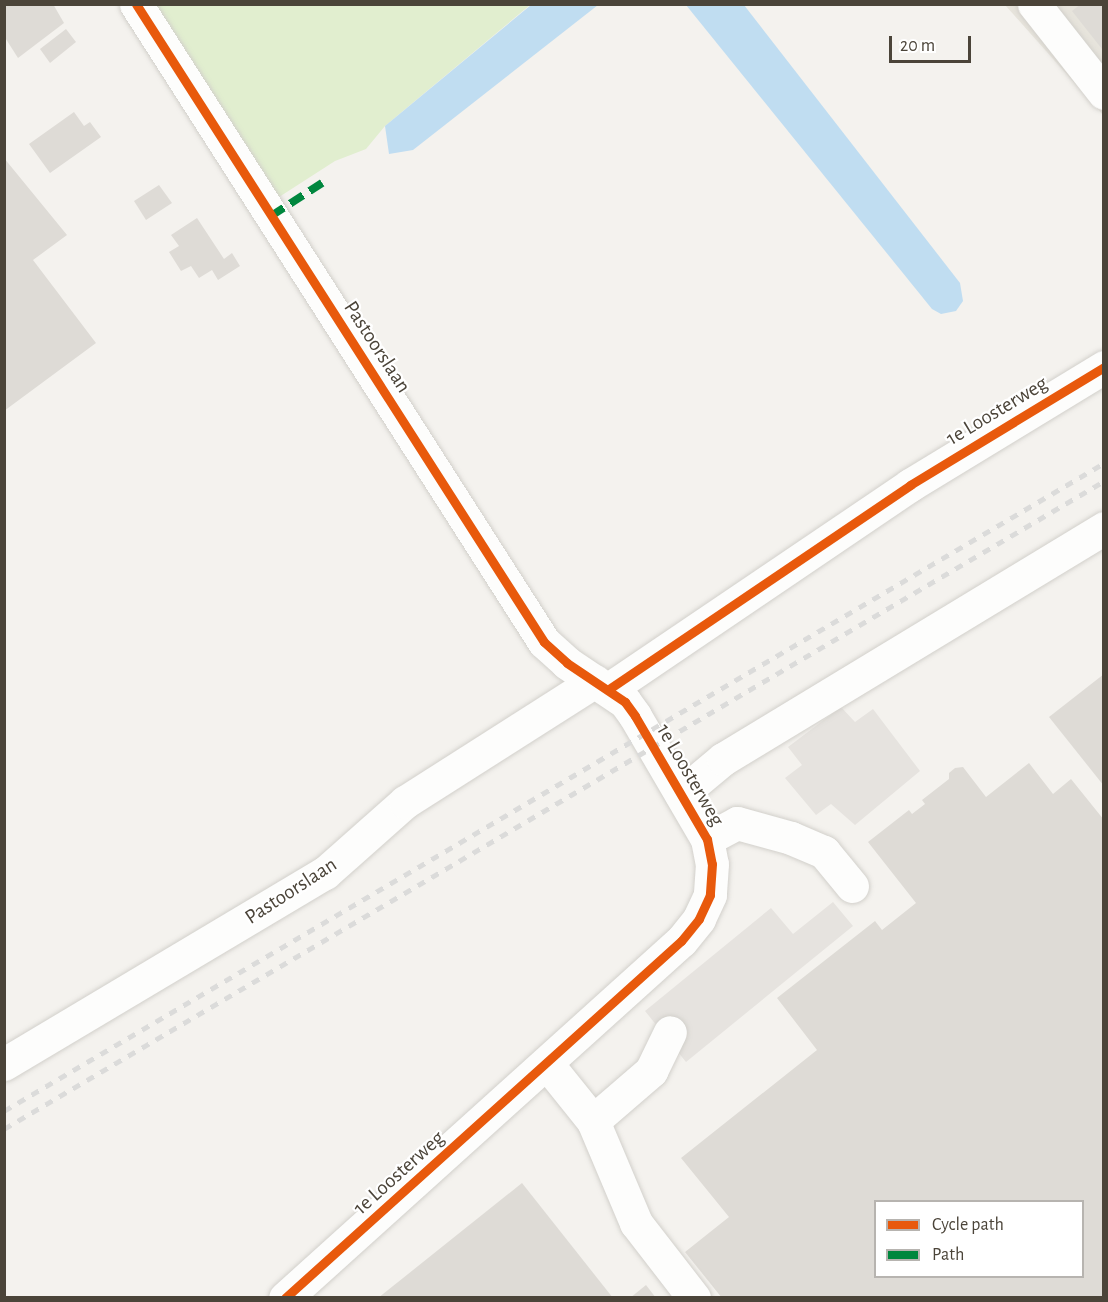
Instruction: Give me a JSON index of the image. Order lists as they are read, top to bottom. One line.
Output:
{"streets":{"street":["Pastoorslaan","1e Loosterweg"]},"crossings":[["Pastoorslaan","1e Loosterweg"]],"legend":["Cycle path","Path"],"scale_bar":"20 m"}
